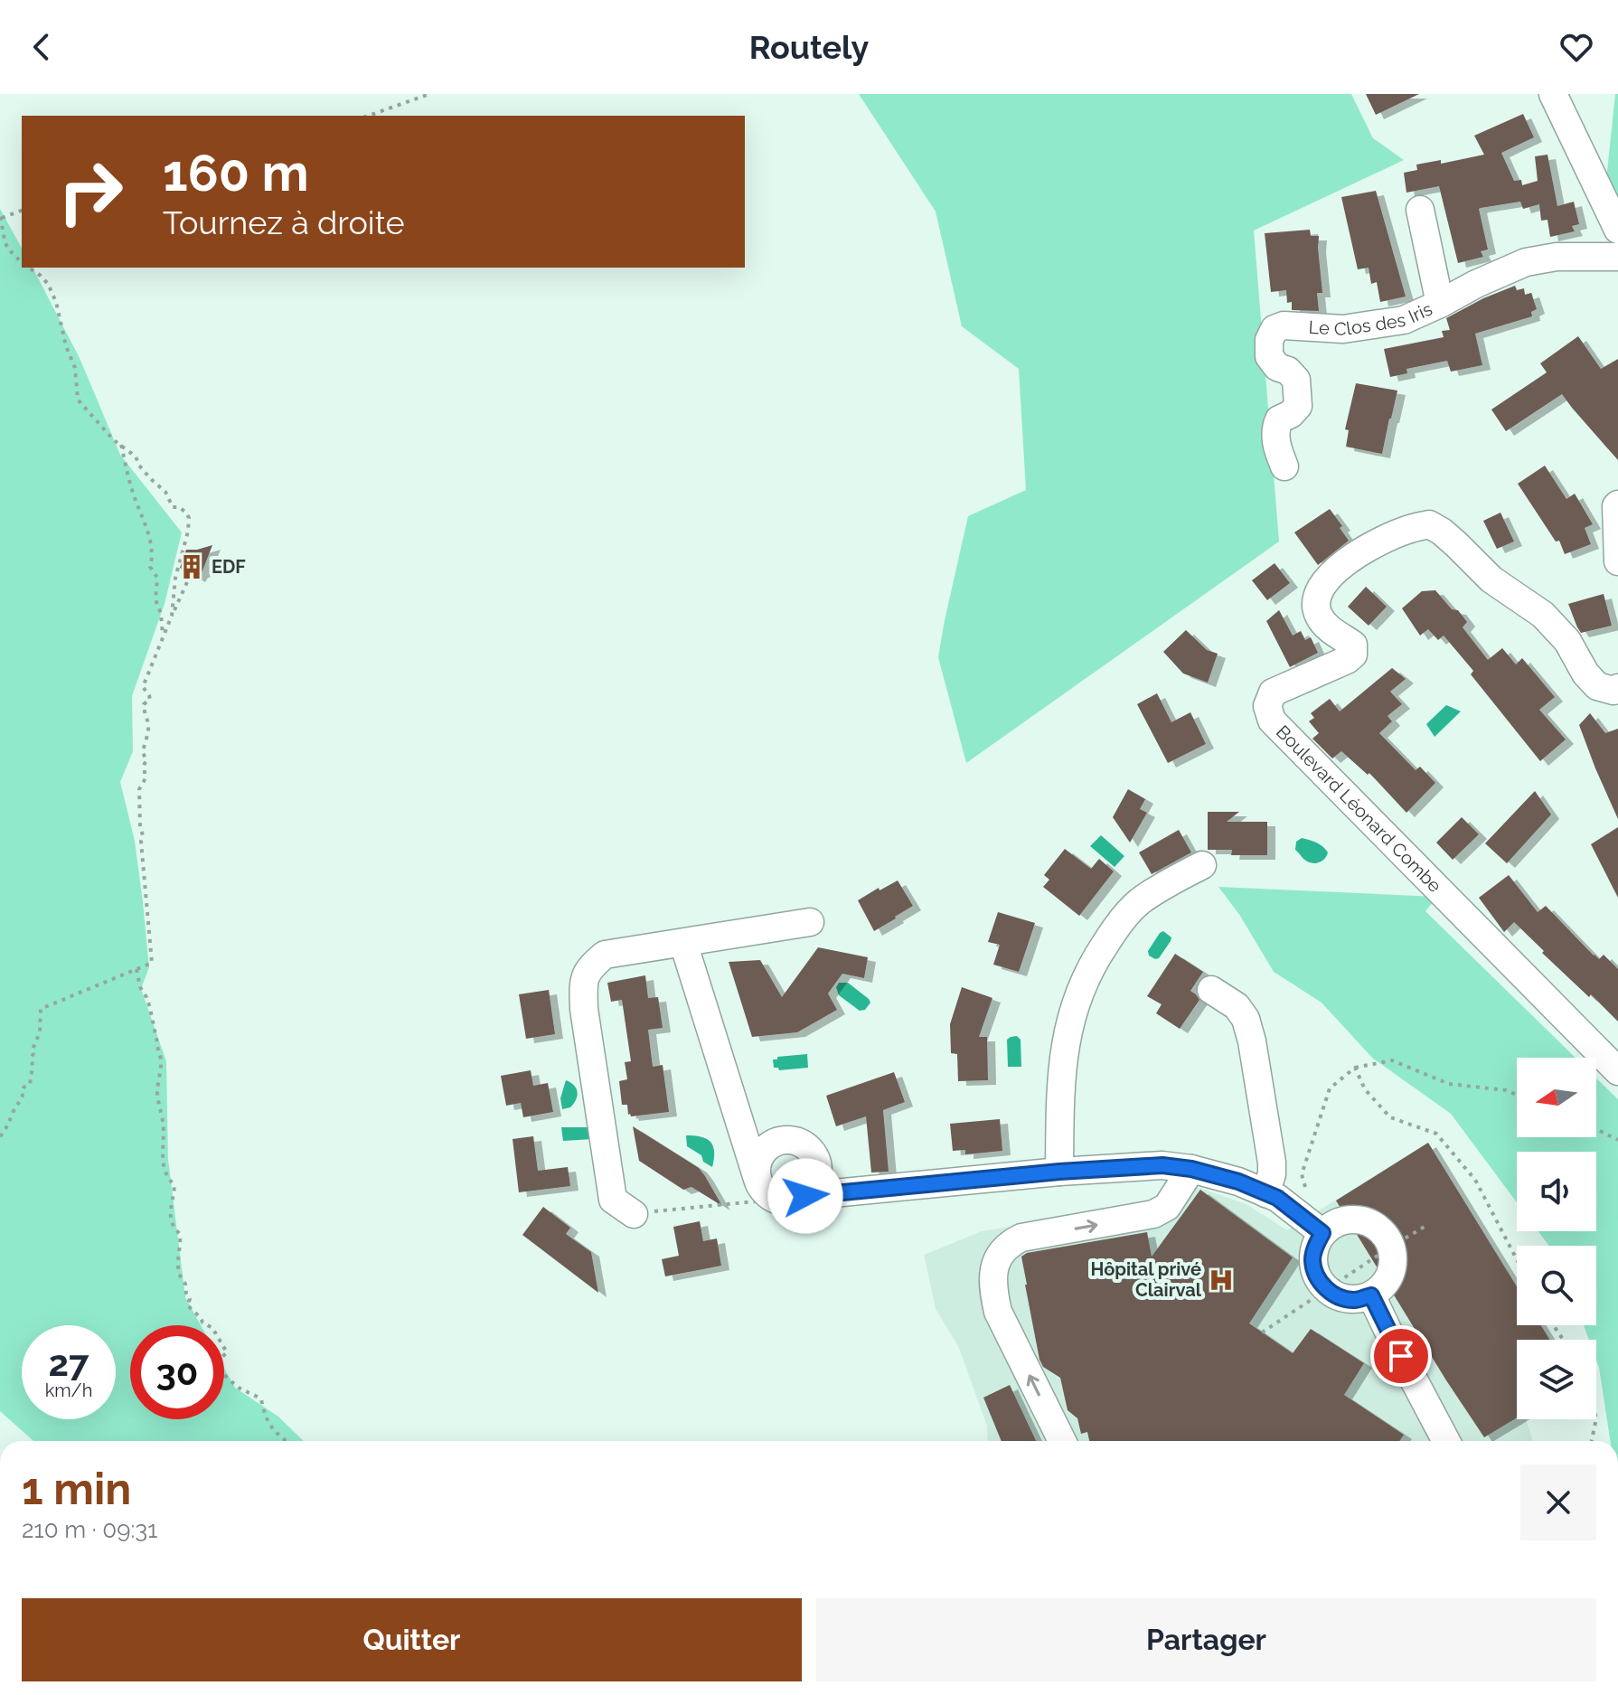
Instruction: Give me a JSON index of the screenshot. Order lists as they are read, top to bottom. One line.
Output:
{"streets":{"street":["Le Clos des Iris","Boulevard Léonard Combe"]},"places":{"building":["EDF"],"hospital":["Hôpital privé Clairval"]},"north":"left","page":{"header":"Routely","turn":["160 m","Tournez à droite"],"speed":"27 km/h","limit":"30","heading":["1 min","210 m · 09:31"],"buttons":["Quitter","Partager"]}}
